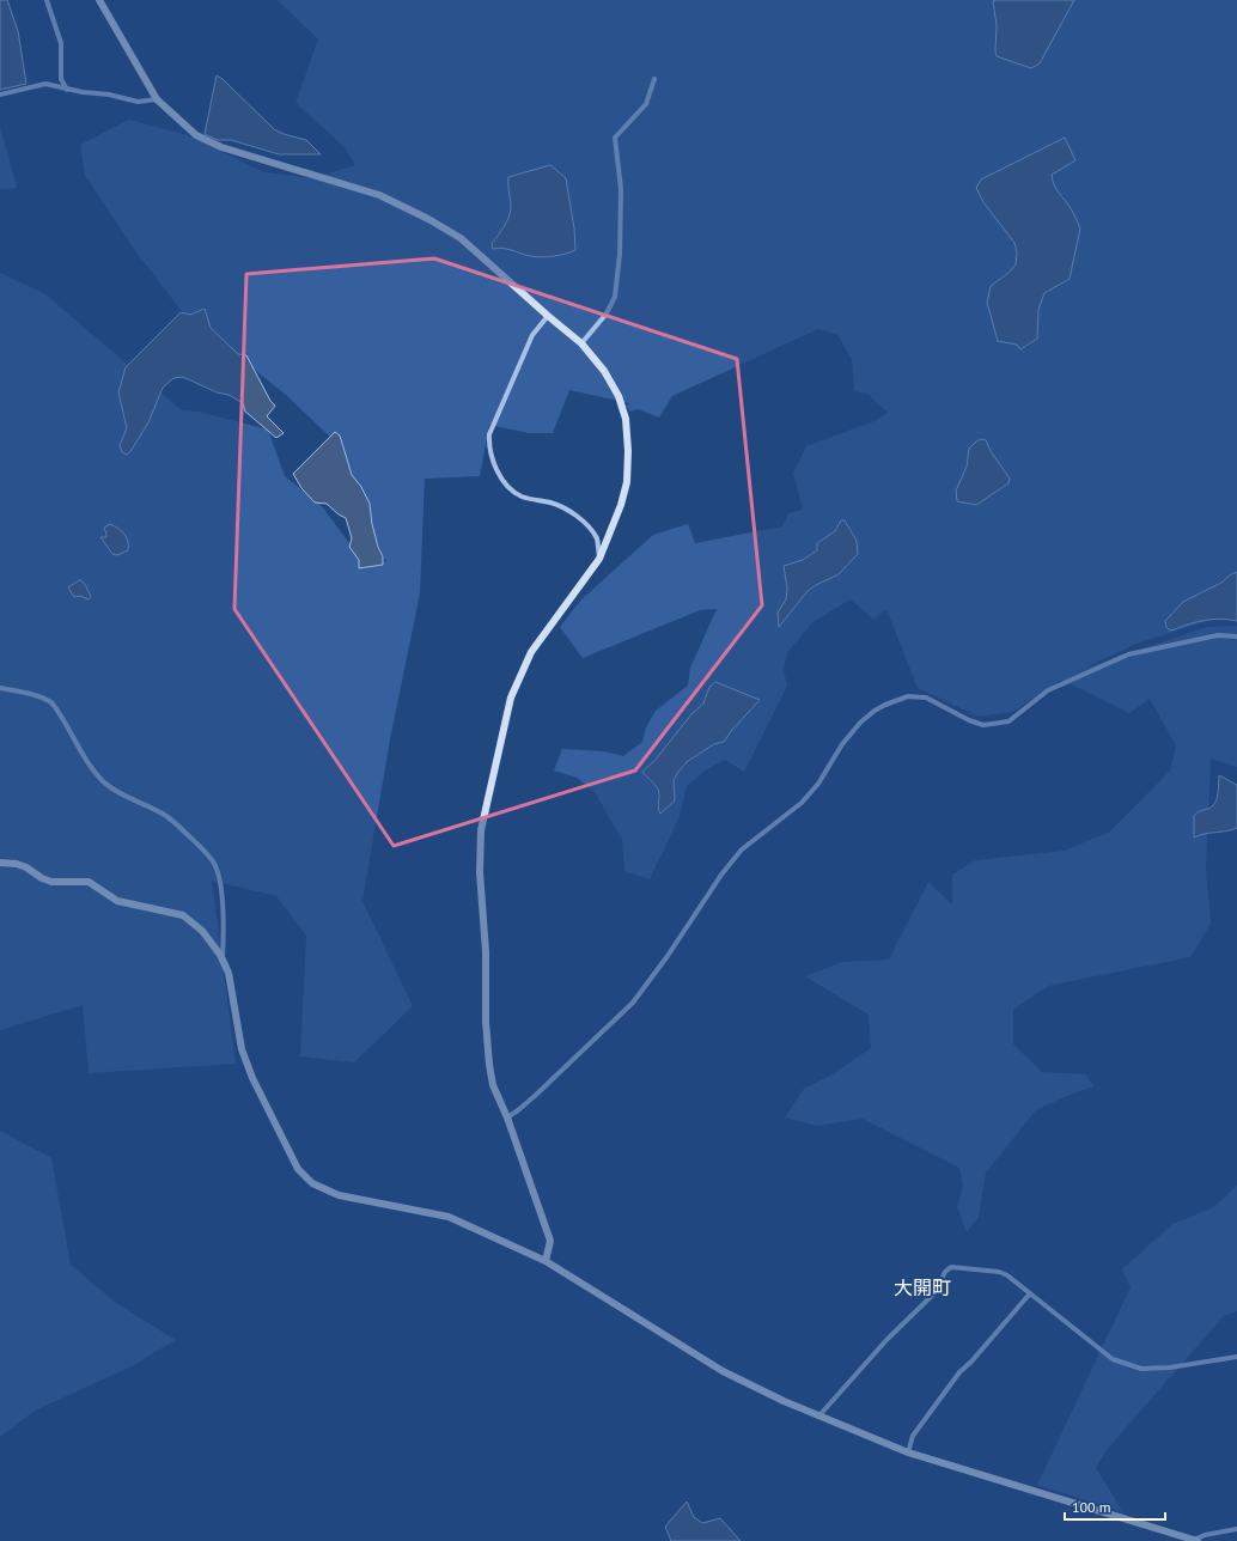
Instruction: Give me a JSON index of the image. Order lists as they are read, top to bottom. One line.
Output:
{"districts":["大開町"],"scale_bar":"100 m"}
